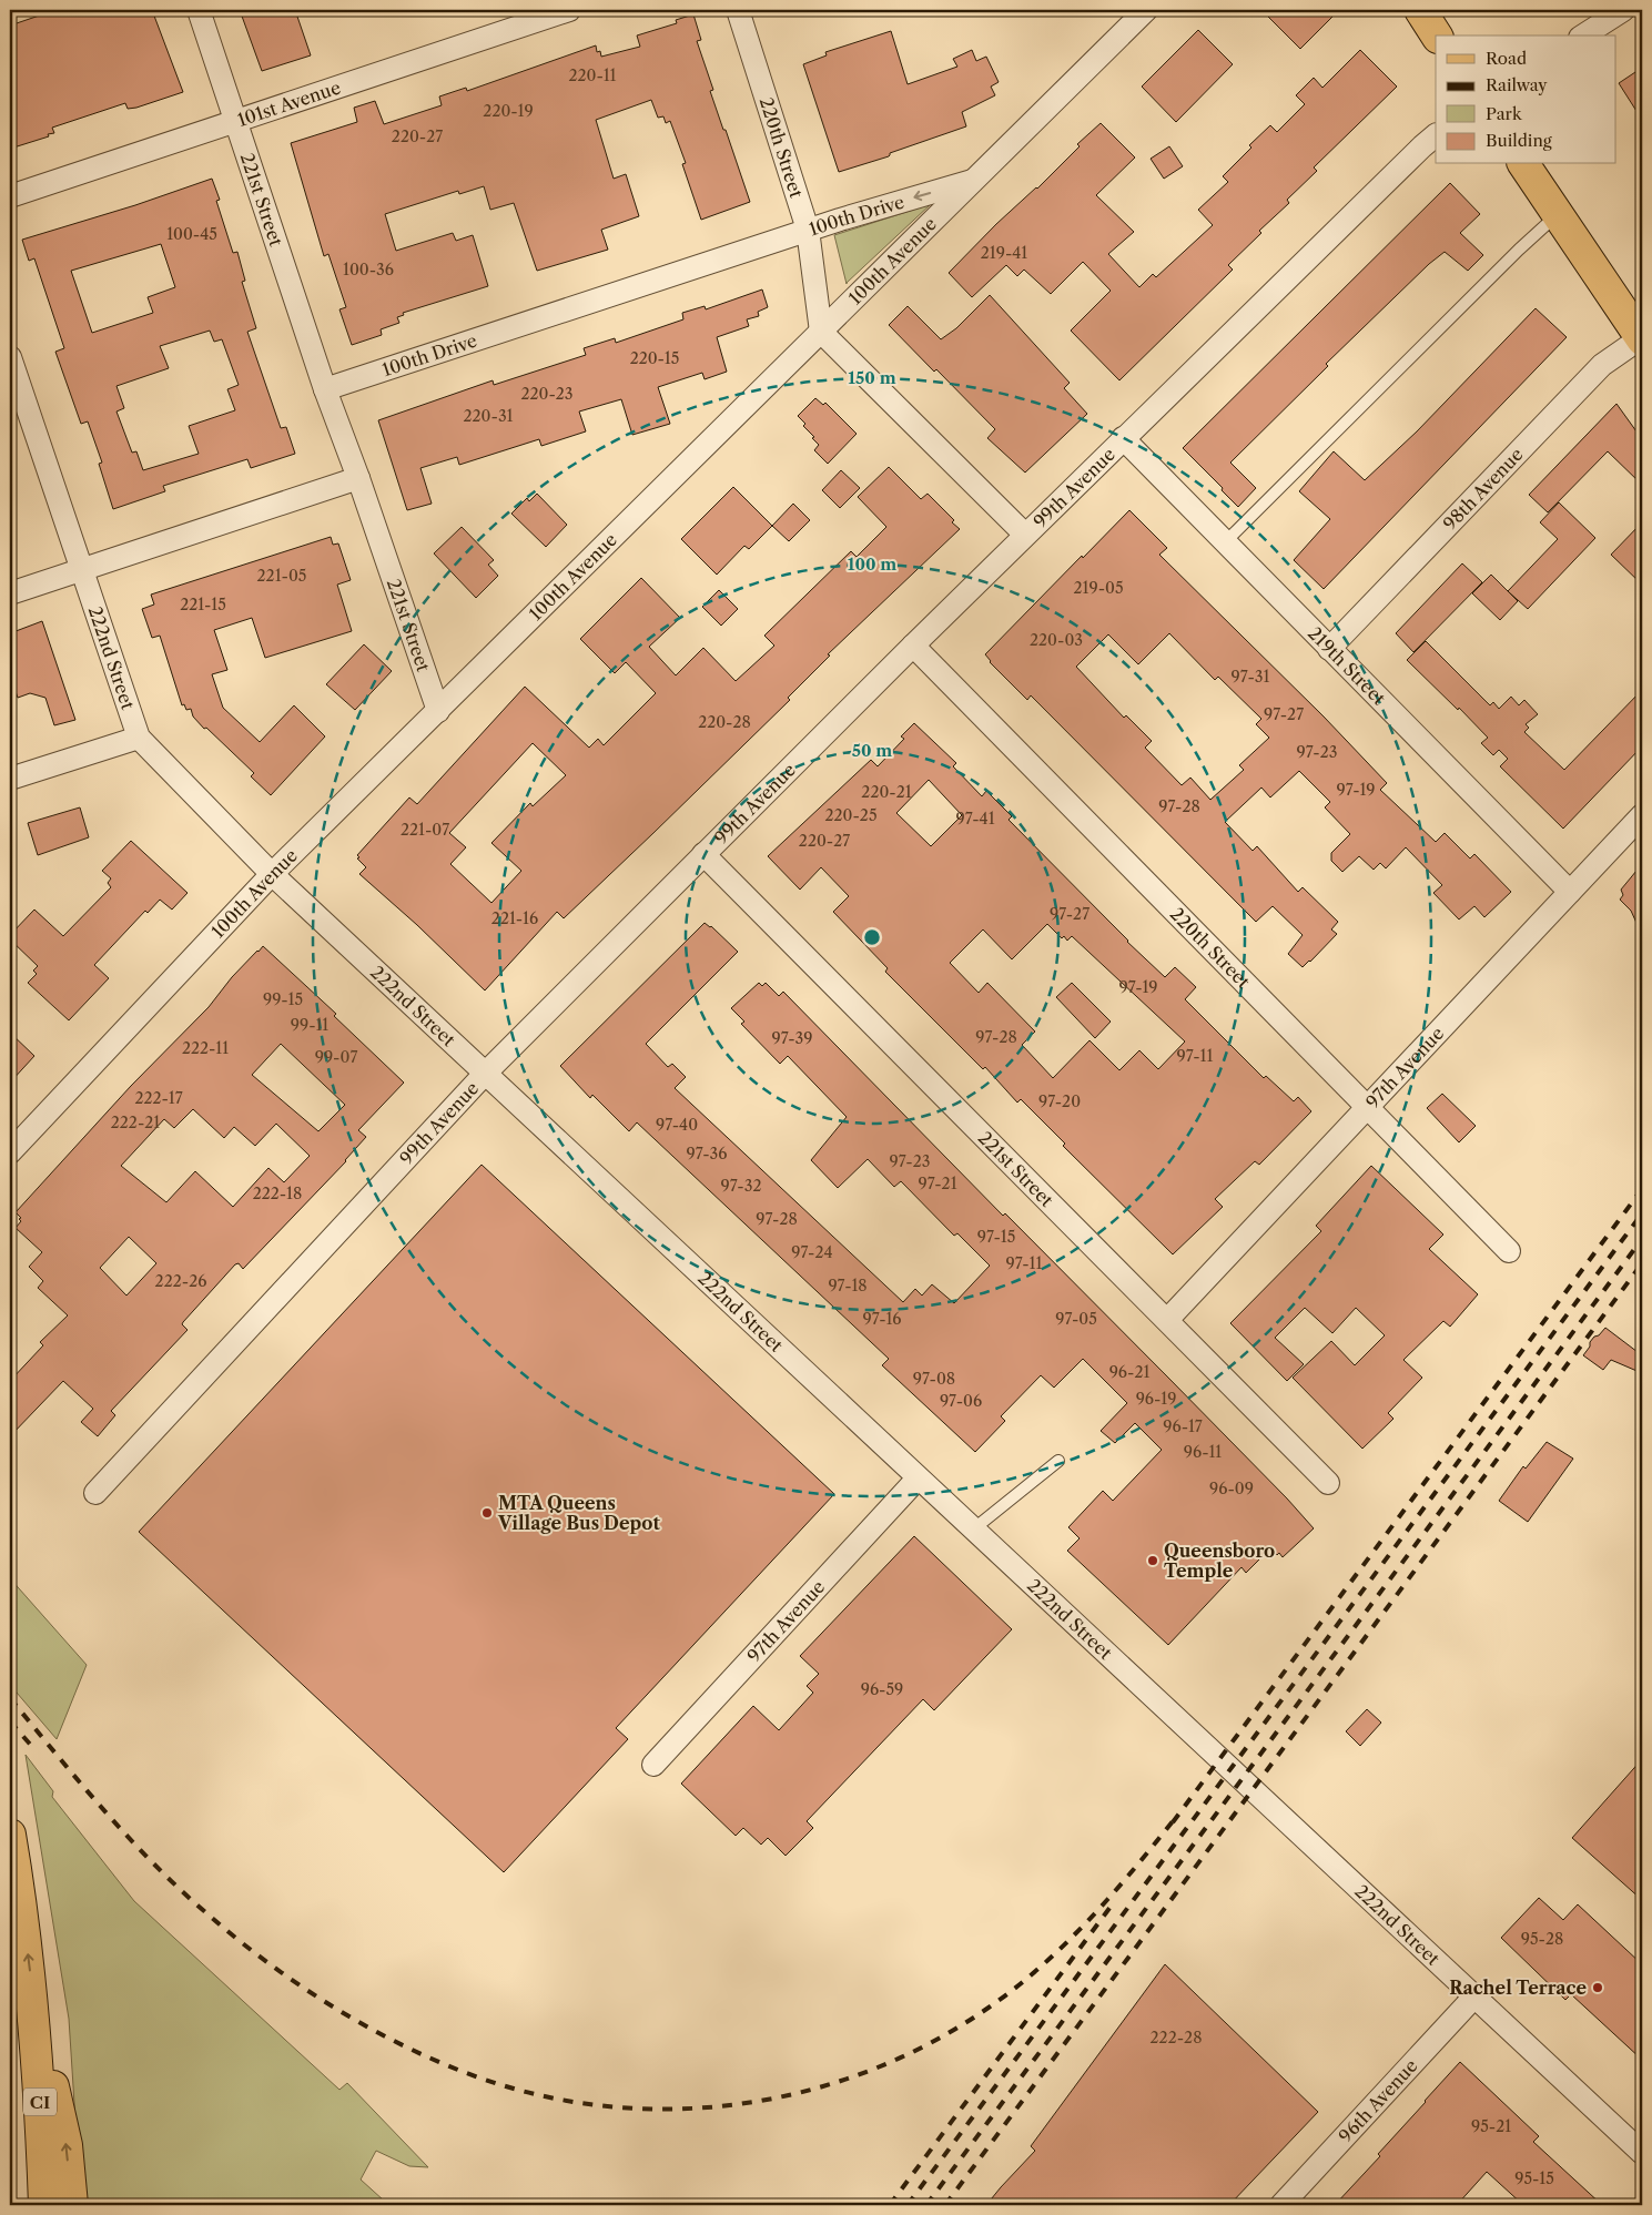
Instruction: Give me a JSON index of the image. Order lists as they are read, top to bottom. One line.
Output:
{"streets":{"main road":["CI"],"street":["101st Avenue","220th Street","221st Street","100th Drive","100th Avenue","99th Avenue","98th Avenue","222nd Street","219th Street","97th Avenue","96th Avenue"]},"crossings":[["101st Avenue","221st Street"],["220th Street","100th Drive"],["220th Street","100th Avenue"],["220th Street","99th Avenue"],["220th Street","97th Avenue"],["221st Street","100th Drive"],["221st Street","100th Avenue"],["221st Street","99th Avenue"],["221st Street","97th Avenue"],["100th Drive","100th Avenue"],["100th Avenue","222nd Street"],["99th Avenue","222nd Street"],["99th Avenue","219th Street"],["98th Avenue","219th Street"],["222nd Street","97th Avenue"],["222nd Street","96th Avenue"],["219th Street","97th Avenue"]],"places":["MTA Queens Village Bus Depot","Queensboro Temple","Rachel Terrace"],"house_numbers":["220-11","220-19","220-27","100-45","219-41","100-36","220-15","220-23","220-31","221-05","219-05","221-15","220-03","97-31","97-27","220-28","97-23","97-19","220-21","97-28","220-25","97-41","221-07","220-27","97-27","221-16","97-19","99-15","99-11","97-28","97-39","222-11","97-11","99-07","222-17","97-20","222-21","97-40","97-36","97-23","97-21","97-32","222-18","97-28","97-15","97-24","97-11","222-26","97-18","97-16","97-05","96-21","97-08","96-19","97-06","96-17","96-11","96-09","96-59","95-28","222-28","95-21","95-15"],"legend":["Road","Railway","Park","Building"],"rings":["150 m","100 m","50 m"]}
